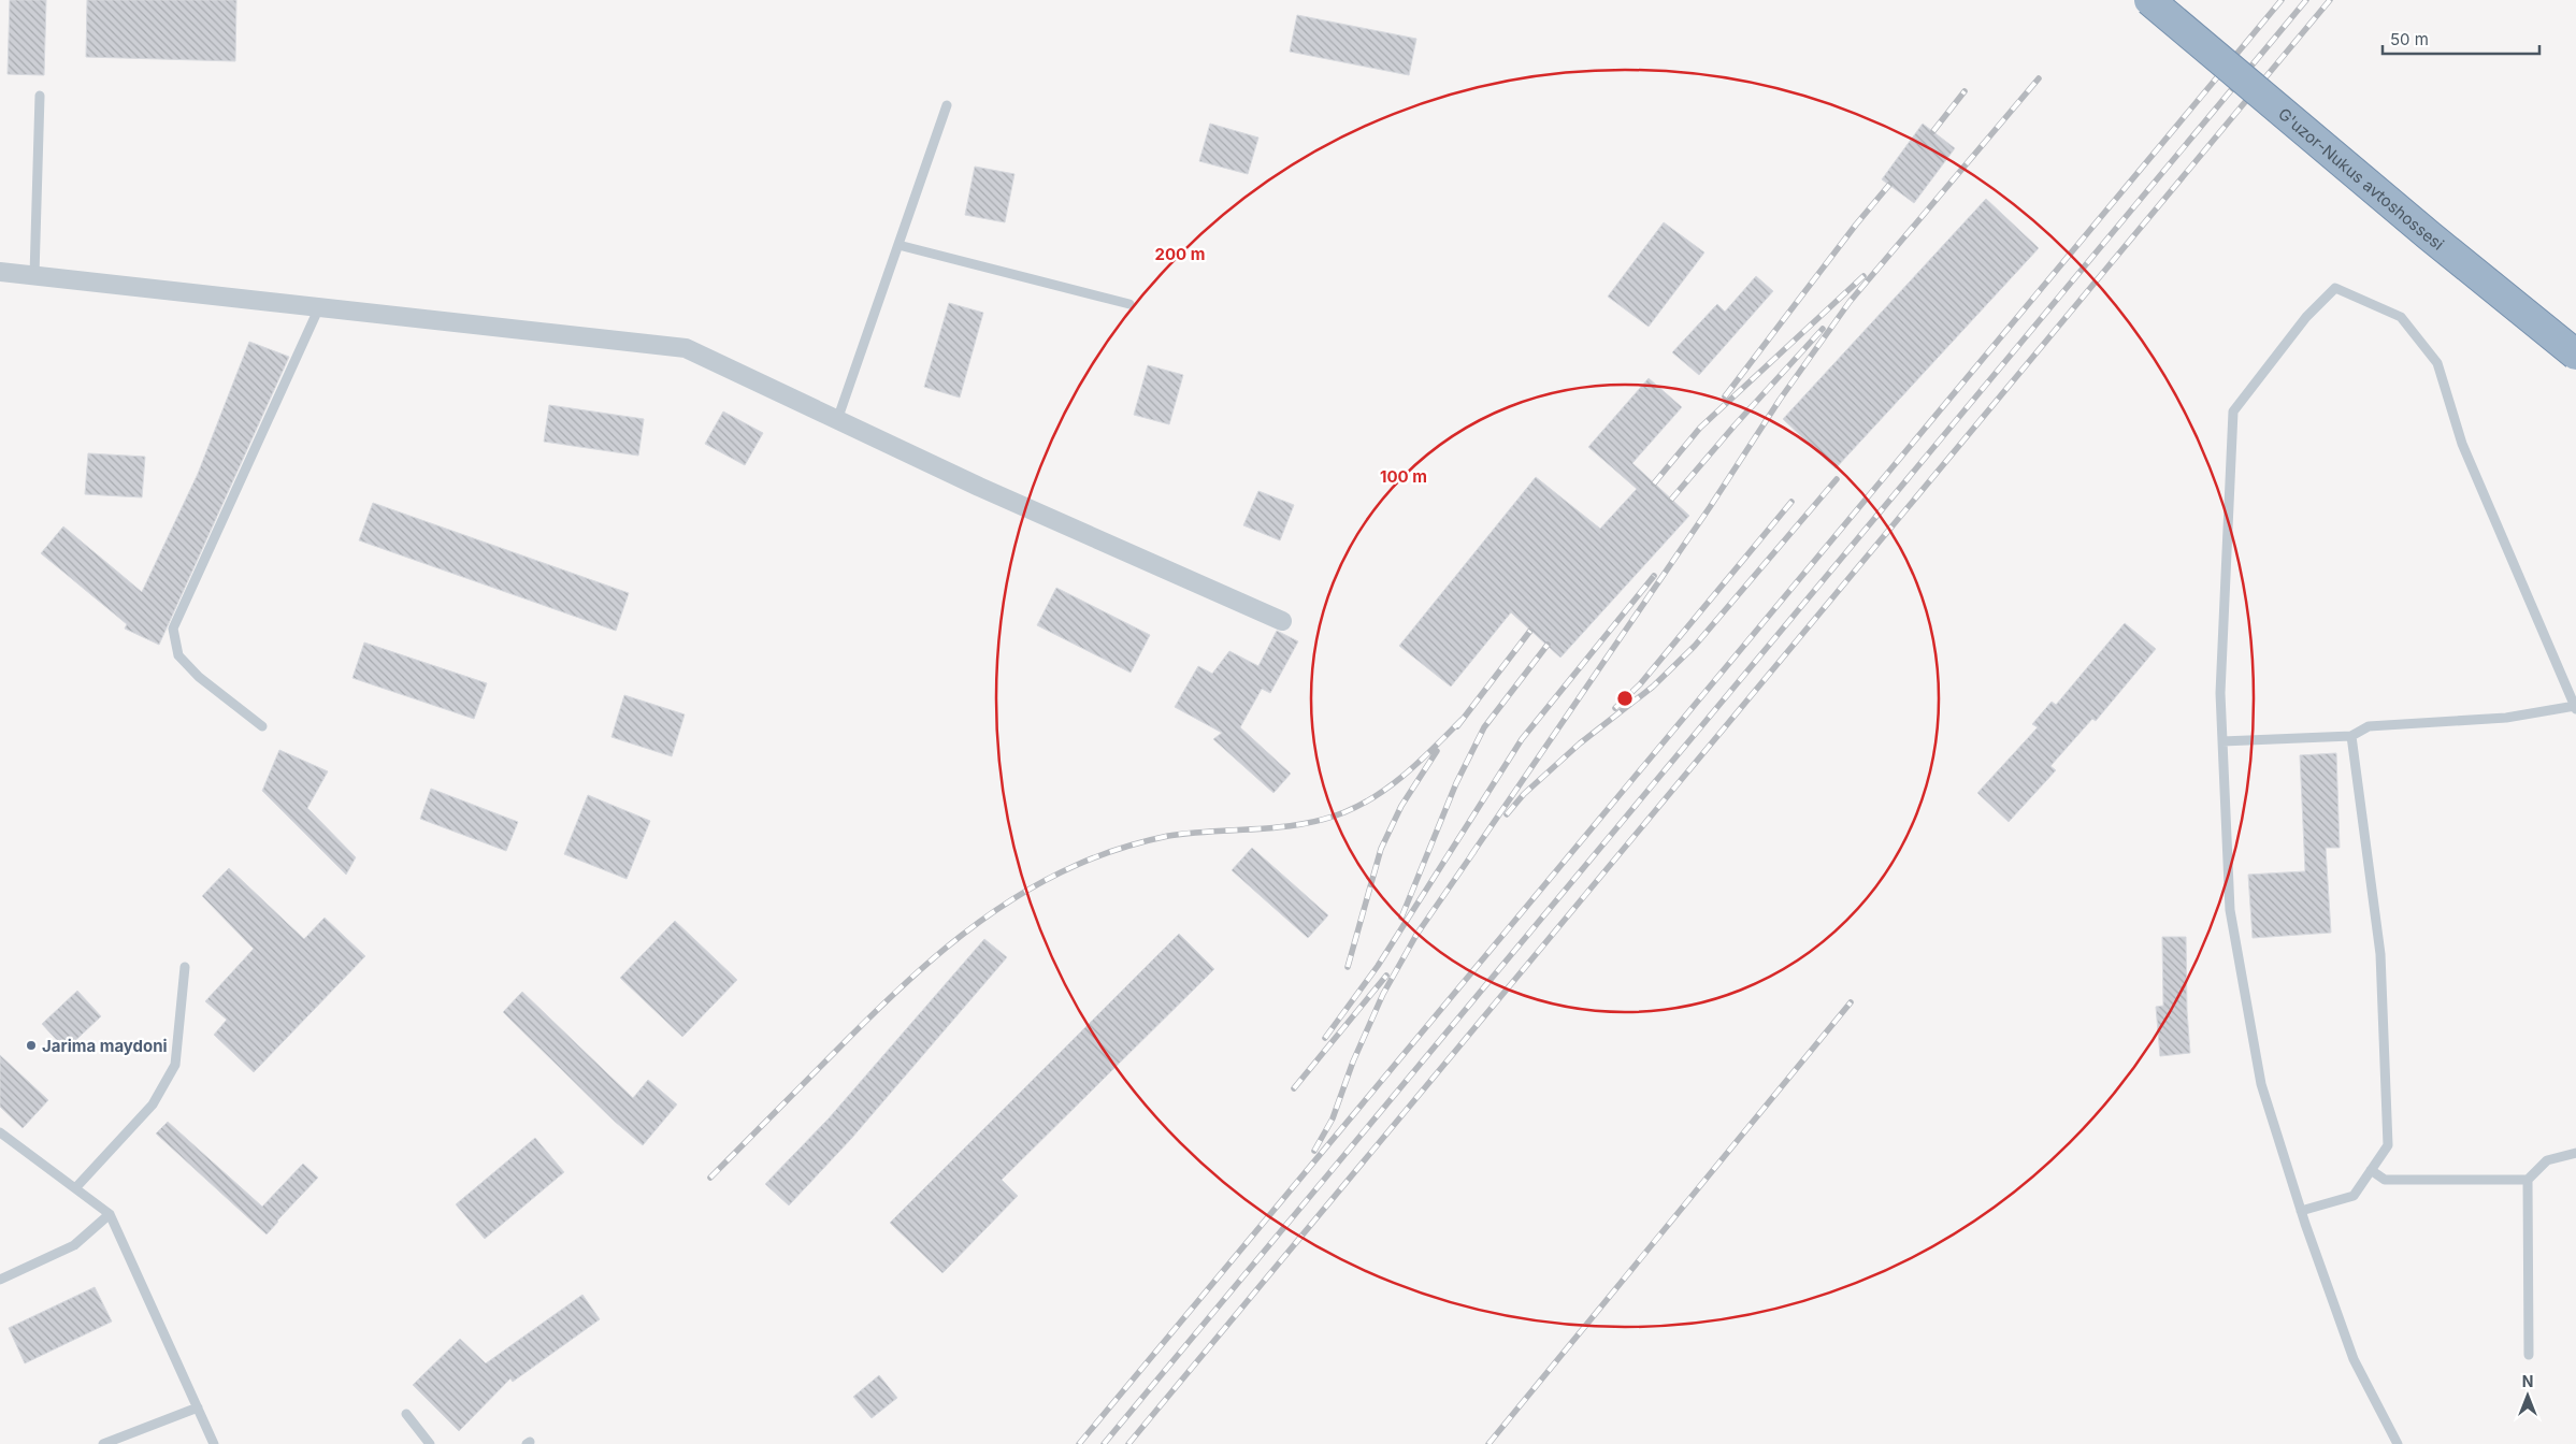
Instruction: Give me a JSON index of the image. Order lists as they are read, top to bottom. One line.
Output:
{"streets":{"highway":["G'uzor-Nukus avtoshossesi"]},"places":["Jarima maydoni"],"scale_bar":"50 m","north":"top","rings":["200 m","100 m"]}
